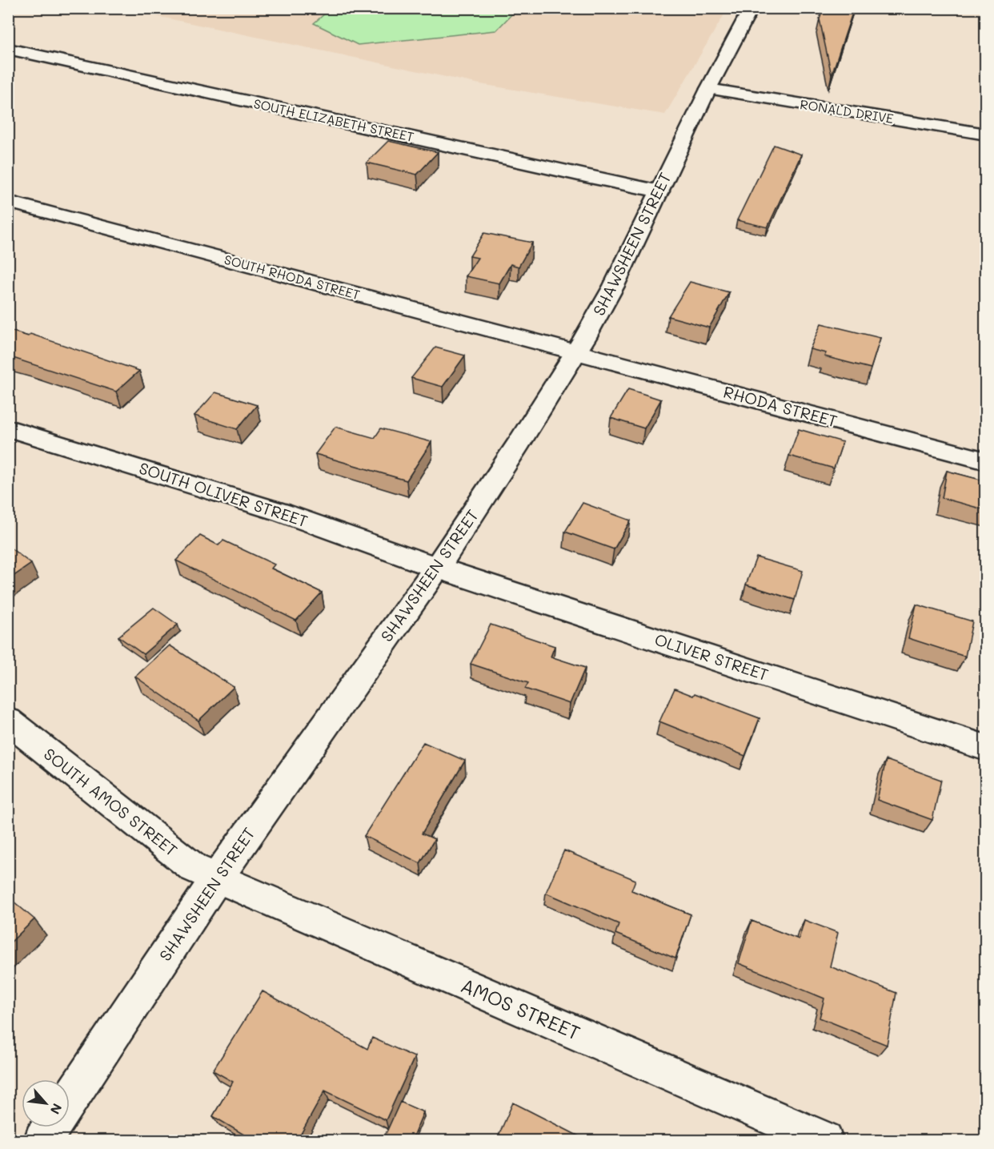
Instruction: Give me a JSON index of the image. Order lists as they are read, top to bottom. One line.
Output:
{"streets":{"street":["RONALD DRIVE","SOUTH ELIZABETH STREET","SHAWSHEEN STREET","SOUTH RHODA STREET","RHODA STREET","SOUTH OLIVER STREET","OLIVER STREET","SOUTH AMOS STREET","AMOS STREET"]},"crossings":[["RONALD DRIVE","SHAWSHEEN STREET"],["SOUTH ELIZABETH STREET","SHAWSHEEN STREET"],["SHAWSHEEN STREET","SOUTH RHODA STREET"],["SHAWSHEEN STREET","RHODA STREET"],["SHAWSHEEN STREET","SOUTH OLIVER STREET"],["SHAWSHEEN STREET","OLIVER STREET"],["SHAWSHEEN STREET","SOUTH AMOS STREET"],["SHAWSHEEN STREET","AMOS STREET"],["SOUTH RHODA STREET","RHODA STREET"],["SOUTH OLIVER STREET","OLIVER STREET"],["SOUTH AMOS STREET","AMOS STREET"]],"north":"bottom right"}
